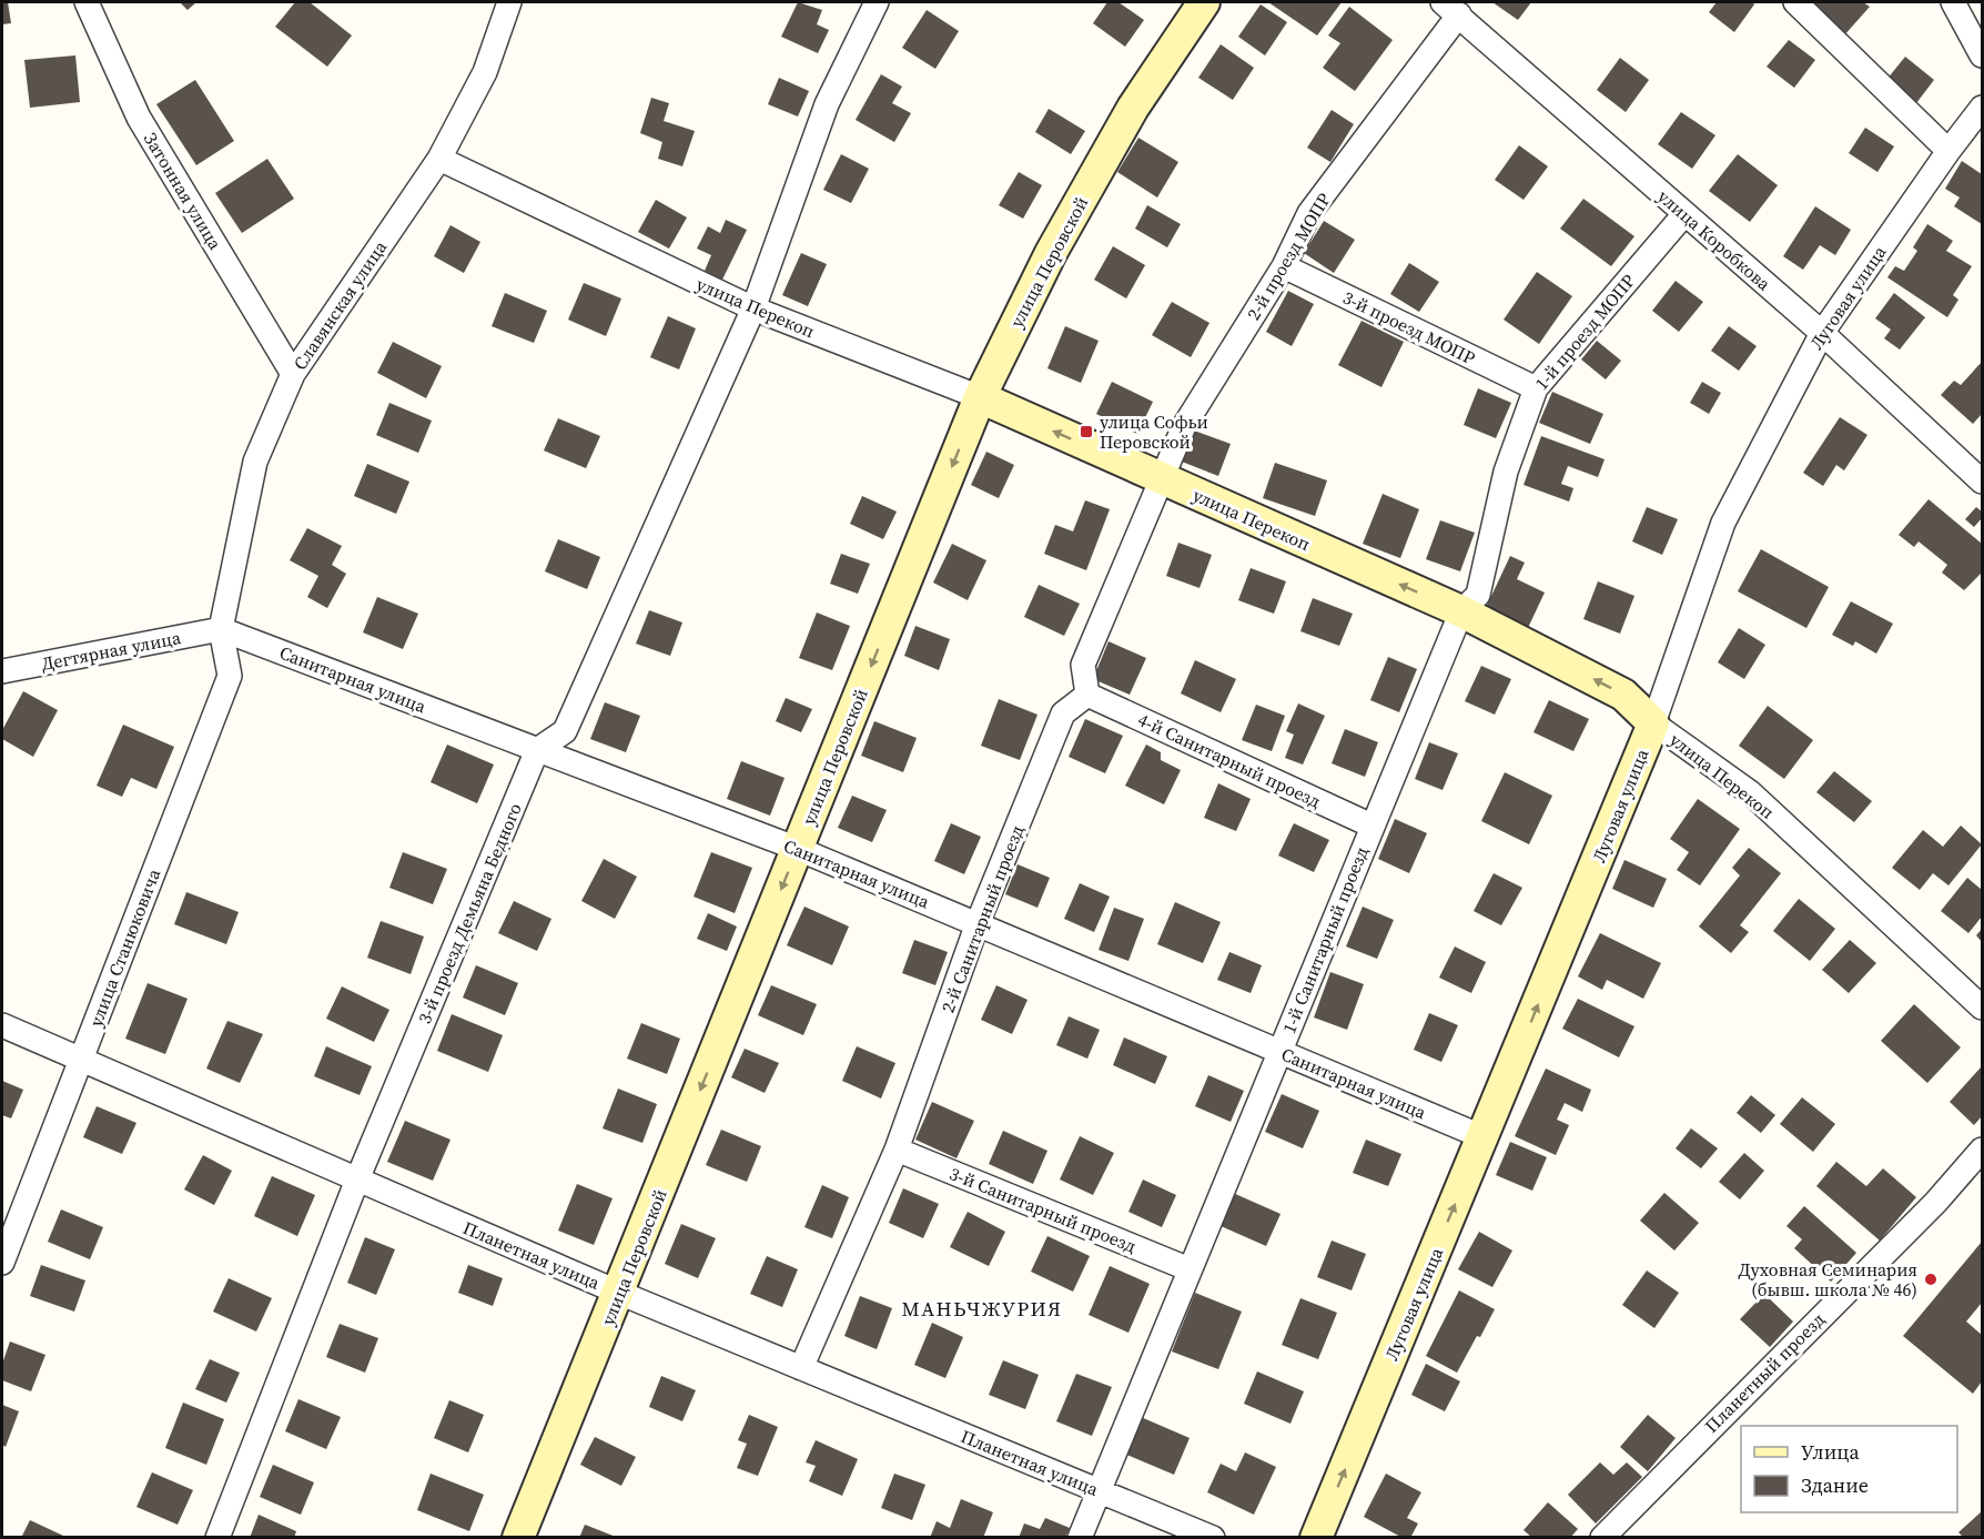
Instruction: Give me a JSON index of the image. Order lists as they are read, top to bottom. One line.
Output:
{"streets":{"main road":["улица Перовской","Луговая улица","улица Перекоп"],"street":["Затонная улица","улица Коробкова","2-й проезд МОПР","Славянская улица","3-й проезд МОПР","1-й проезд МОПР","Дегтярная улица","Санитарная улица","4-й Санитарный проезд","3-й проезд Демьяна Бедного","2-й Санитарный проезд","1-й Санитарный проезд","улица Станюковича","3-й Санитарный проезд","Планетная улица","Планетный проезд"]},"crossings":[["Затонная улица","Славянская улица"],["улица Коробкова","2-й проезд МОПР"],["улица Коробкова","Луговая улица"],["улица Коробкова","1-й проезд МОПР"],["2-й проезд МОПР","улица Перекоп"],["2-й проезд МОПР","3-й проезд МОПР"],["улица Перовской","улица Перекоп"],["улица Перовской","Санитарная улица"],["улица Перовской","Планетная улица"],["Луговая улица","улица Перекоп"],["Луговая улица","Санитарная улица"],["Славянская улица","улица Перекоп"],["Славянская улица","Дегтярная улица"],["Славянская улица","Санитарная улица"],["Славянская улица","улица Станюковича"],["улица Перекоп","1-й проезд МОПР"],["улица Перекоп","1-й Санитарный проезд"],["3-й проезд МОПР","1-й проезд МОПР"],["1-й проезд МОПР","1-й Санитарный проезд"],["Дегтярная улица","Санитарная улица"],["Дегтярная улица","улица Станюковича"],["Санитарная улица","3-й проезд Демьяна Бедного"],["Санитарная улица","2-й Санитарный проезд"],["Санитарная улица","1-й Санитарный проезд"],["Санитарная улица","улица Станюковича"],["4-й Санитарный проезд","2-й Санитарный проезд"],["4-й Санитарный проезд","1-й Санитарный проезд"],["3-й проезд Демьяна Бедного","Планетная улица"],["2-й Санитарный проезд","3-й Санитарный проезд"],["2-й Санитарный проезд","Планетная улица"],["1-й Санитарный проезд","3-й Санитарный проезд"],["1-й Санитарный проезд","Планетная улица"],["улица Станюковича","Планетная улица"]],"one_way":["улица Перовской","Луговая улица","улица Перекоп"],"districts":["МАНЬЧЖУРИЯ"],"places":{"transit":["улица Софьи Перовской"],"other":["Духовная Семинария (бывш. школа № 46)"]},"legend":["Улица","Здание"]}
